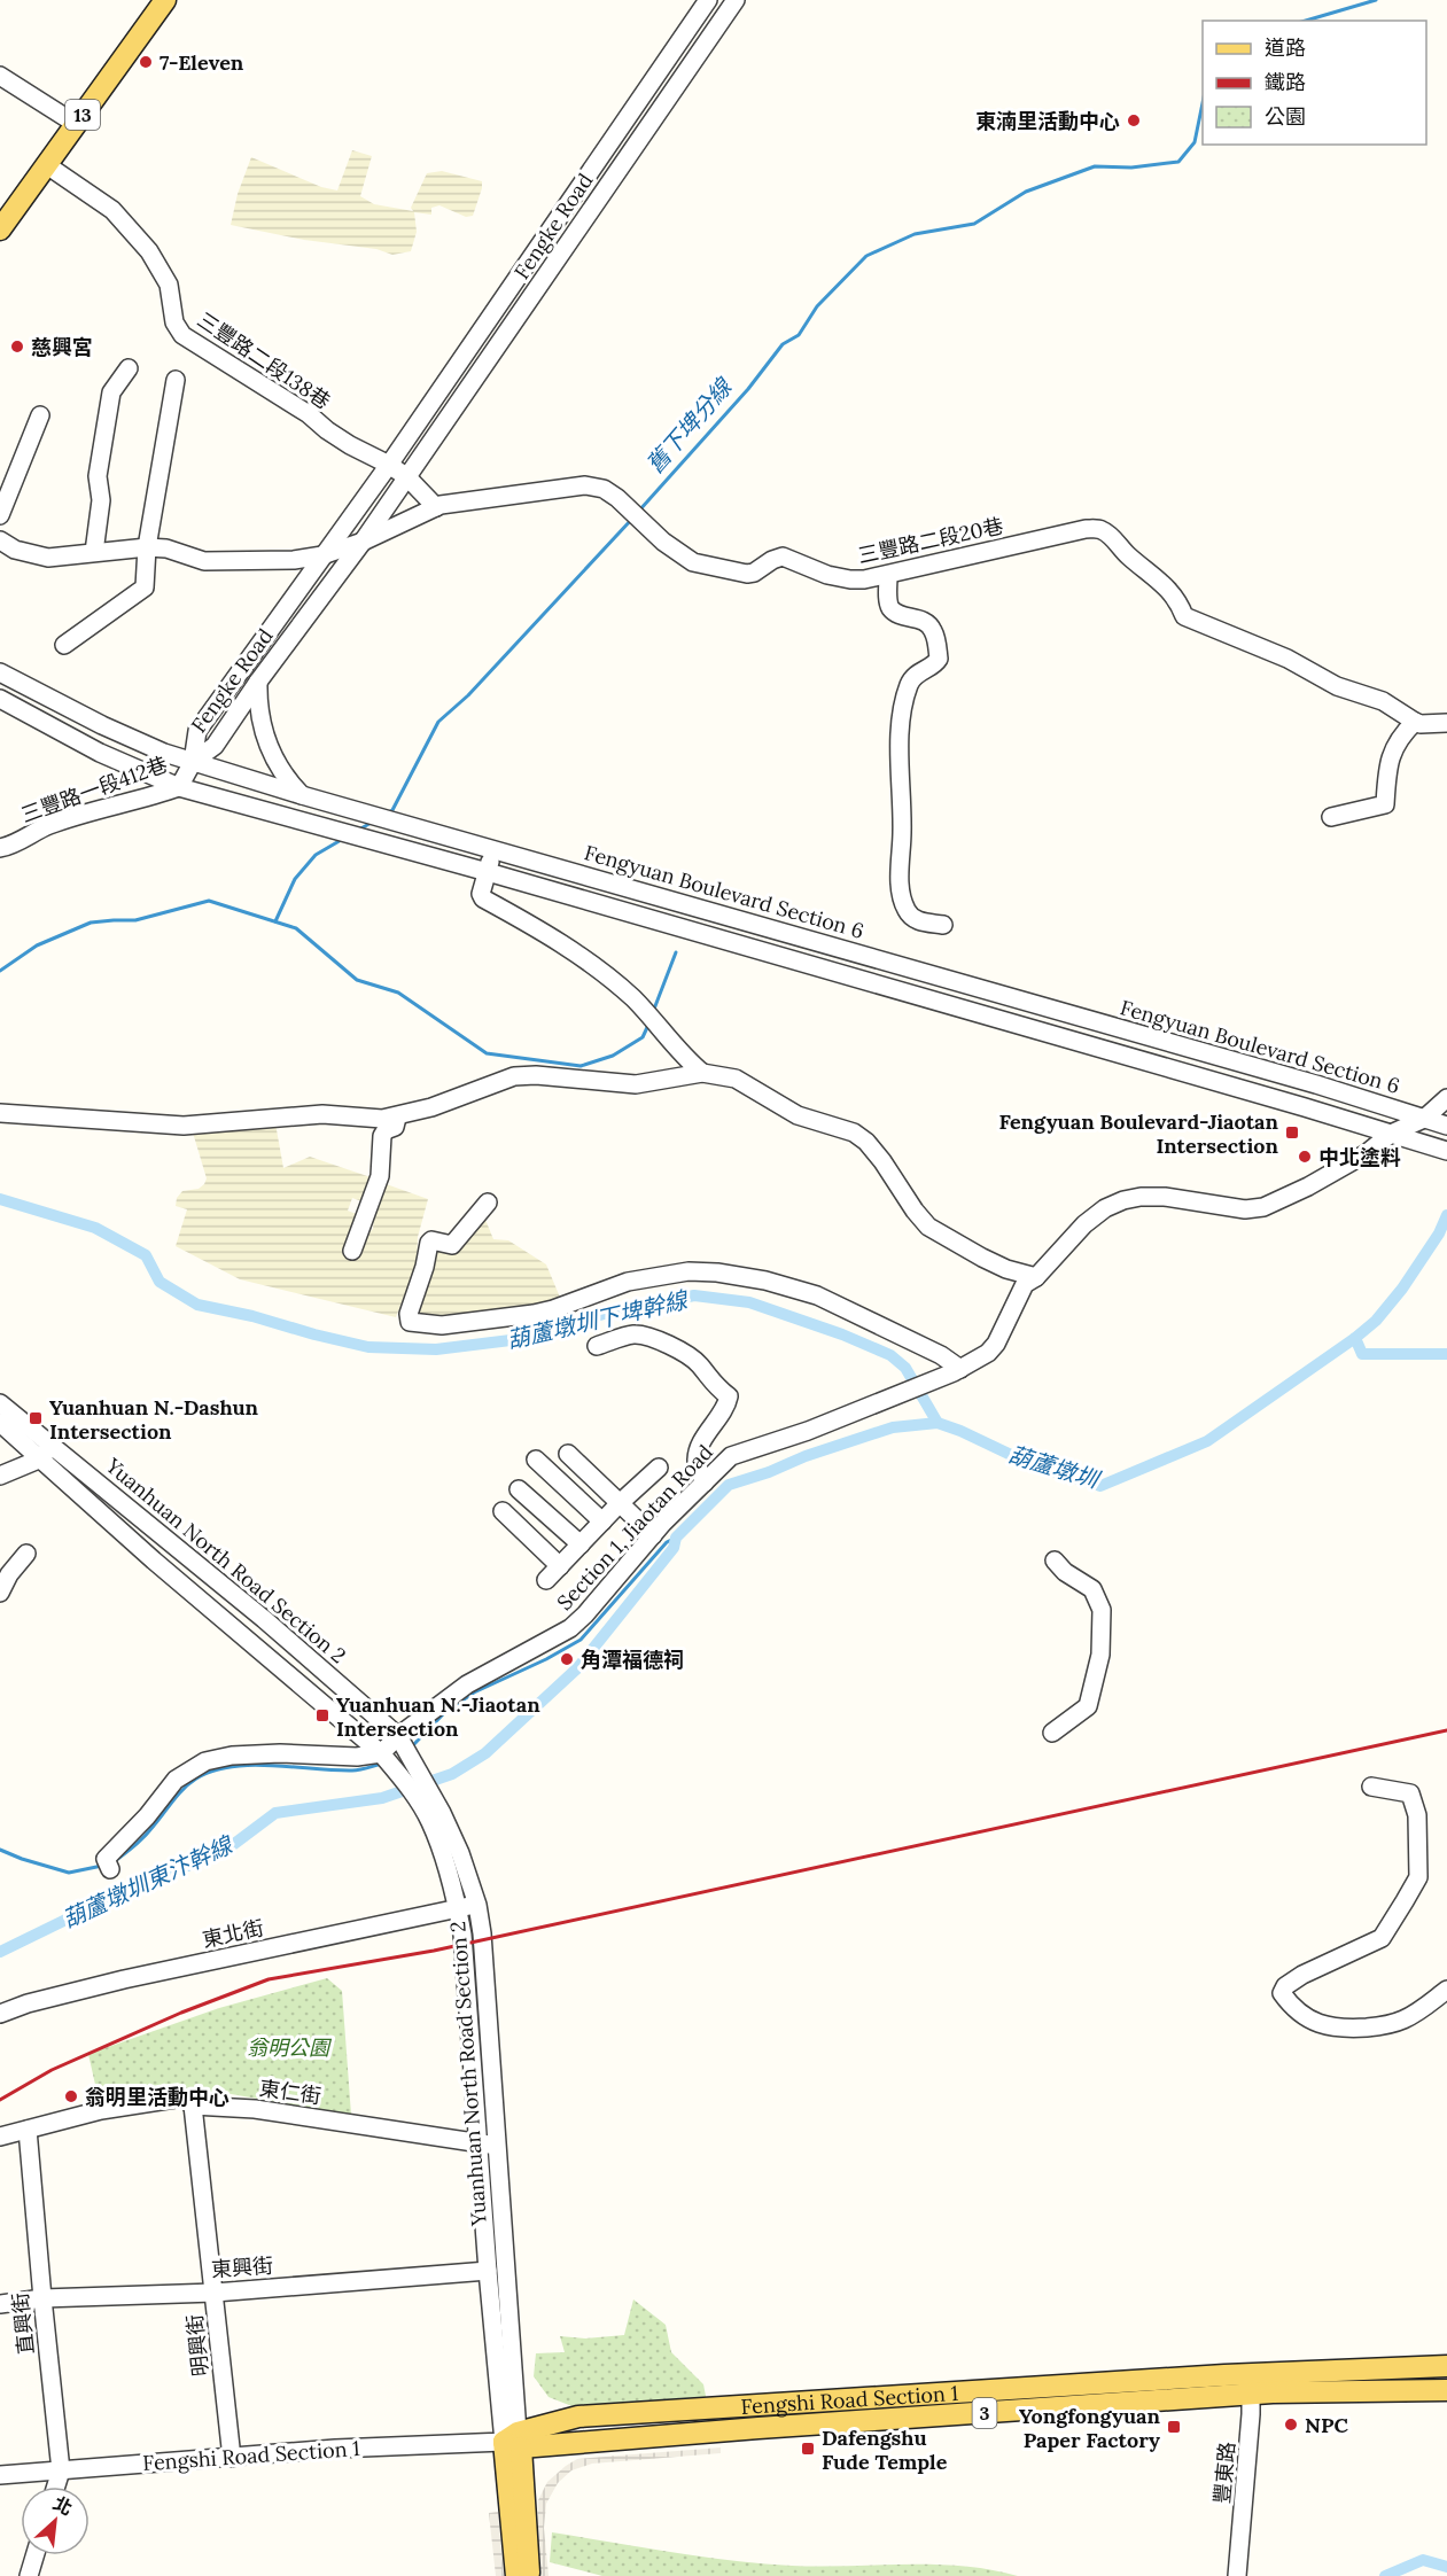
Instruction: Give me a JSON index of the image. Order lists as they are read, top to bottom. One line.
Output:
{"streets":{"main road":["13","Fengshi Road Section 1","3"],"street":["Fengke Road","三豐路二段138巷","三豐路二段20巷","三豐路一段412巷","Fengyuan Boulevard Section 6","Section 1, Jiaotan Road","Yuanhuan North Road Section 2","東北街","東仁街","東興街","直興街","明興街","豐東路"]},"crossings":[["13","三豐路二段138巷"],["Fengke Road","三豐路二段138巷"],["Fengke Road","三豐路二段20巷"],["Fengke Road","三豐路一段412巷"],["Fengke Road","Fengyuan Boulevard Section 6"],["三豐路二段138巷","三豐路二段20巷"],["三豐路一段412巷","Fengyuan Boulevard Section 6"],["Fengyuan Boulevard Section 6","Section 1, Jiaotan Road"],["Section 1, Jiaotan Road","Yuanhuan North Road Section 2"],["Yuanhuan North Road Section 2","東北街"],["Yuanhuan North Road Section 2","東仁街"],["Yuanhuan North Road Section 2","東興街"],["Yuanhuan North Road Section 2","Fengshi Road Section 1"],["東仁街","直興街"],["東仁街","明興街"],["東興街","直興街"],["東興街","明興街"],["直興街","Fengshi Road Section 1"],["明興街","Fengshi Road Section 1"],["Fengshi Road Section 1","豐東路"]],"water":["舊下埤分線","葫蘆墩圳下埤幹線","葫蘆墩圳","葫蘆墩圳東汴幹線"],"parks":["翁明公園"],"places":{"other":["7-Eleven","東湳里活動中心","慈興宮","中北塗料","角潭福德祠","翁明里活動中心","NPC"],"transit":["Fengyuan Boulevard-Jiaotan Intersection","Yuanhuan N.-Dashun Intersection","Yuanhuan N.-Jiaotan Intersection","Yongfongyuan Paper Factory","Dafengshu Fude Temple"]},"legend":["道路","鐵路","公園"],"north":"top right"}
